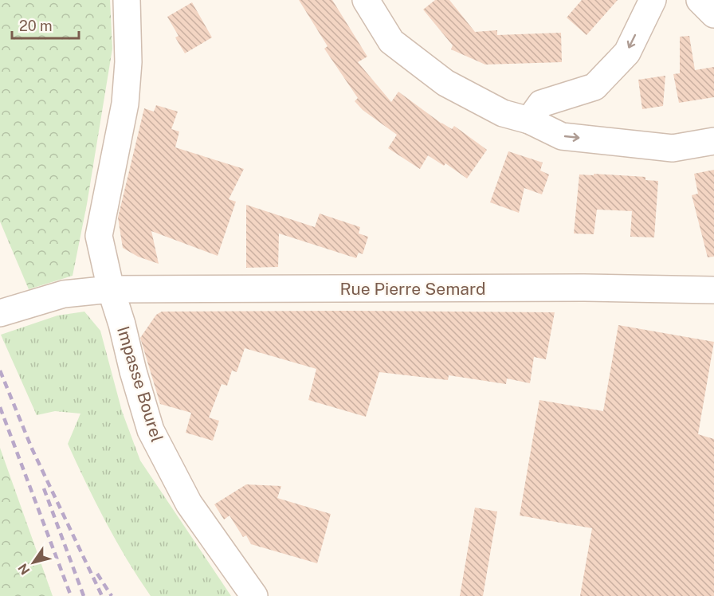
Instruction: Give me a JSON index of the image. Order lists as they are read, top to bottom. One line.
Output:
{"streets":{"street":["Rue Pierre Semard","Impasse Bourel"]},"crossings":[["Rue Pierre Semard","Impasse Bourel"]],"scale_bar":"20 m","north":"bottom left"}
